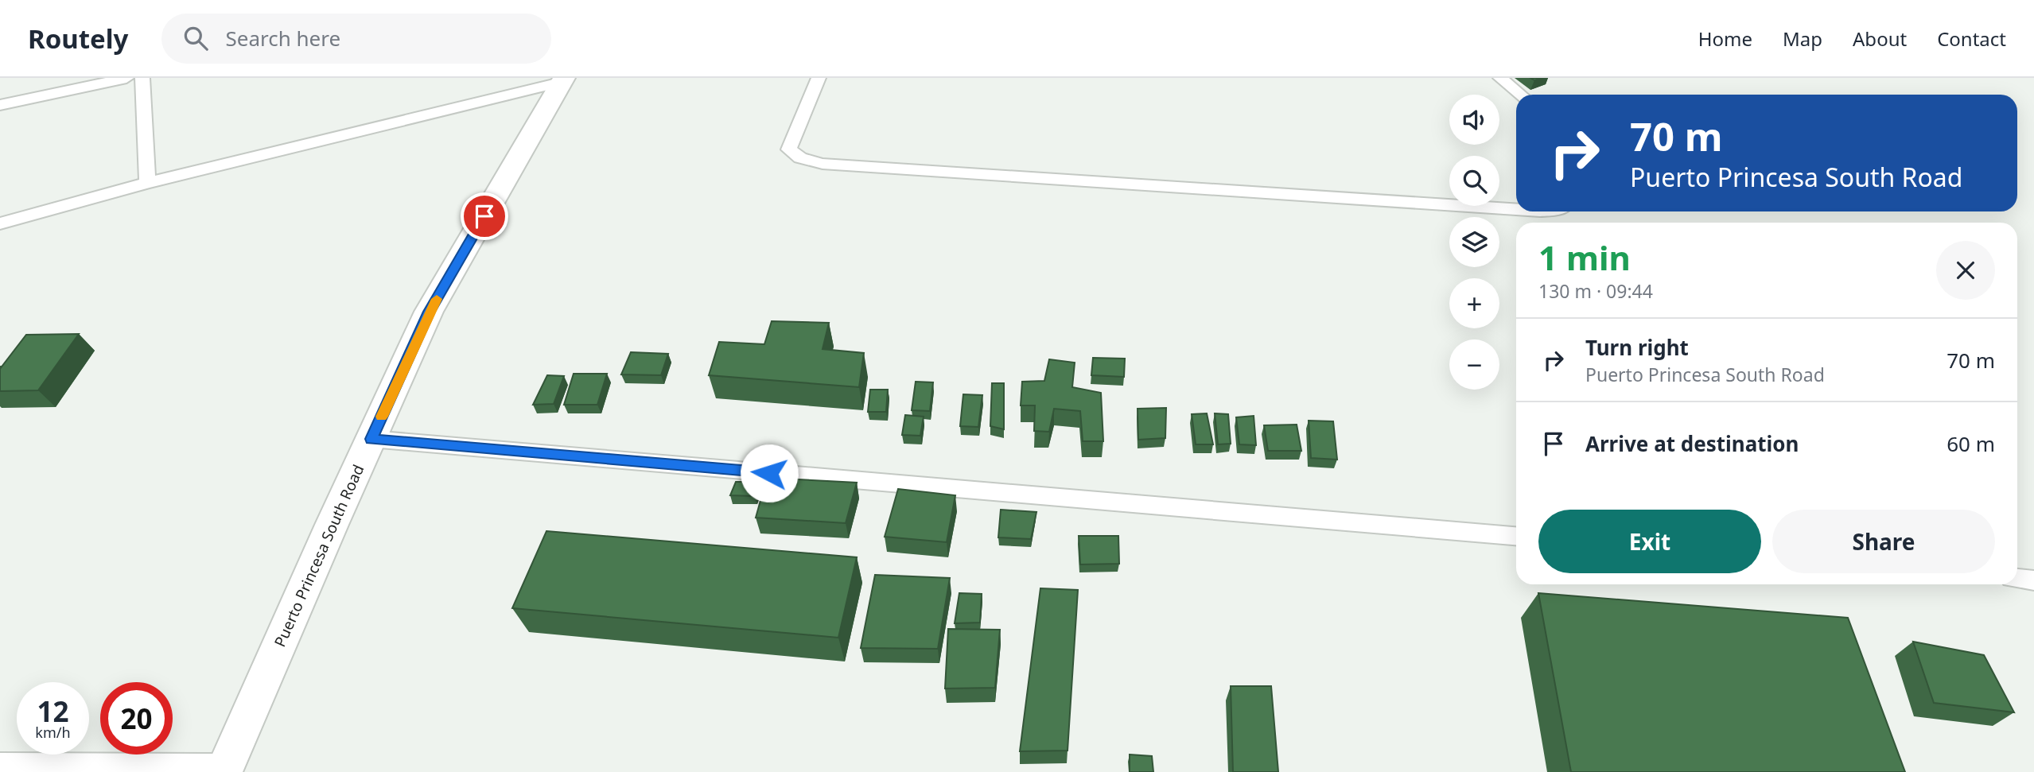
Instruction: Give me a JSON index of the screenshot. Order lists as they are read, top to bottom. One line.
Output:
{"streets":{"main road":["Puerto Princesa South Road"]},"page":{"header":"Routely","search":"Search here","nav":["Home","Map","About","Contact"],"map_buttons":["+","−"],"turn":["70 m","Puerto Princesa South Road"],"heading":["1 min","130 m · 09:44"],"list":[{"name":"Turn right","note":"Puerto Princesa South Road","value":"70 m"},{"name":"Arrive at destination","value":"60 m"}],"buttons":["Exit","Share"],"speed":"12 km/h","limit":"20"}}
